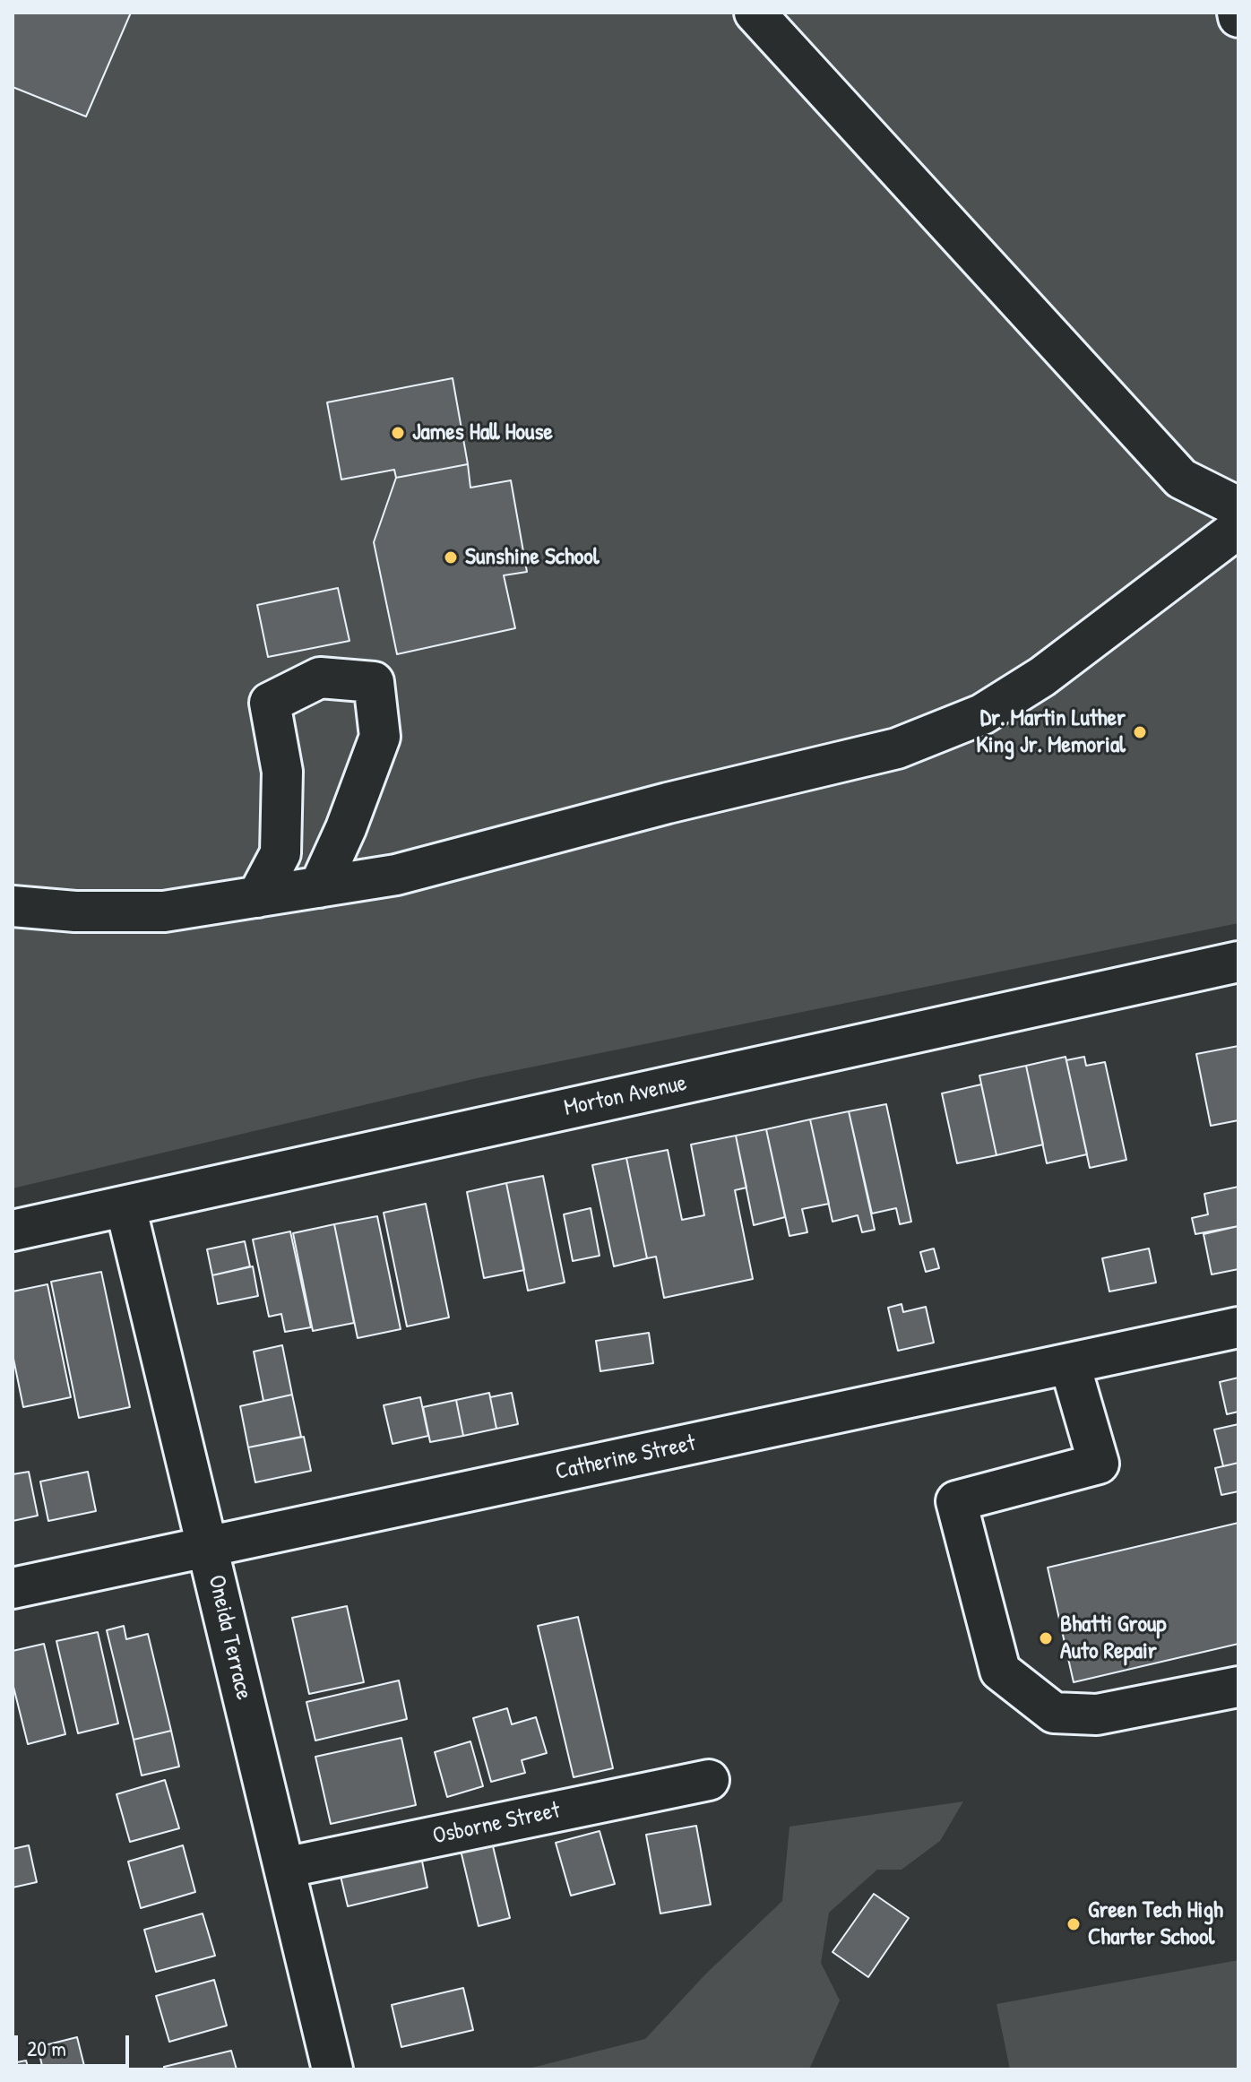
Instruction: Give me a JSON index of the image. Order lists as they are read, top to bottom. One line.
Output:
{"streets":{"street":["Morton Avenue","Catherine Street","Oneida Terrace","Osborne Street"]},"crossings":[["Morton Avenue","Oneida Terrace"],["Catherine Street","Oneida Terrace"],["Oneida Terrace","Osborne Street"]],"places":["James Hall House","Sunshine School","Dr. Martin Luther King Jr. Memorial","Bhatti Group Auto Repair","Green Tech High Charter School"],"scale_bar":"20 m"}
